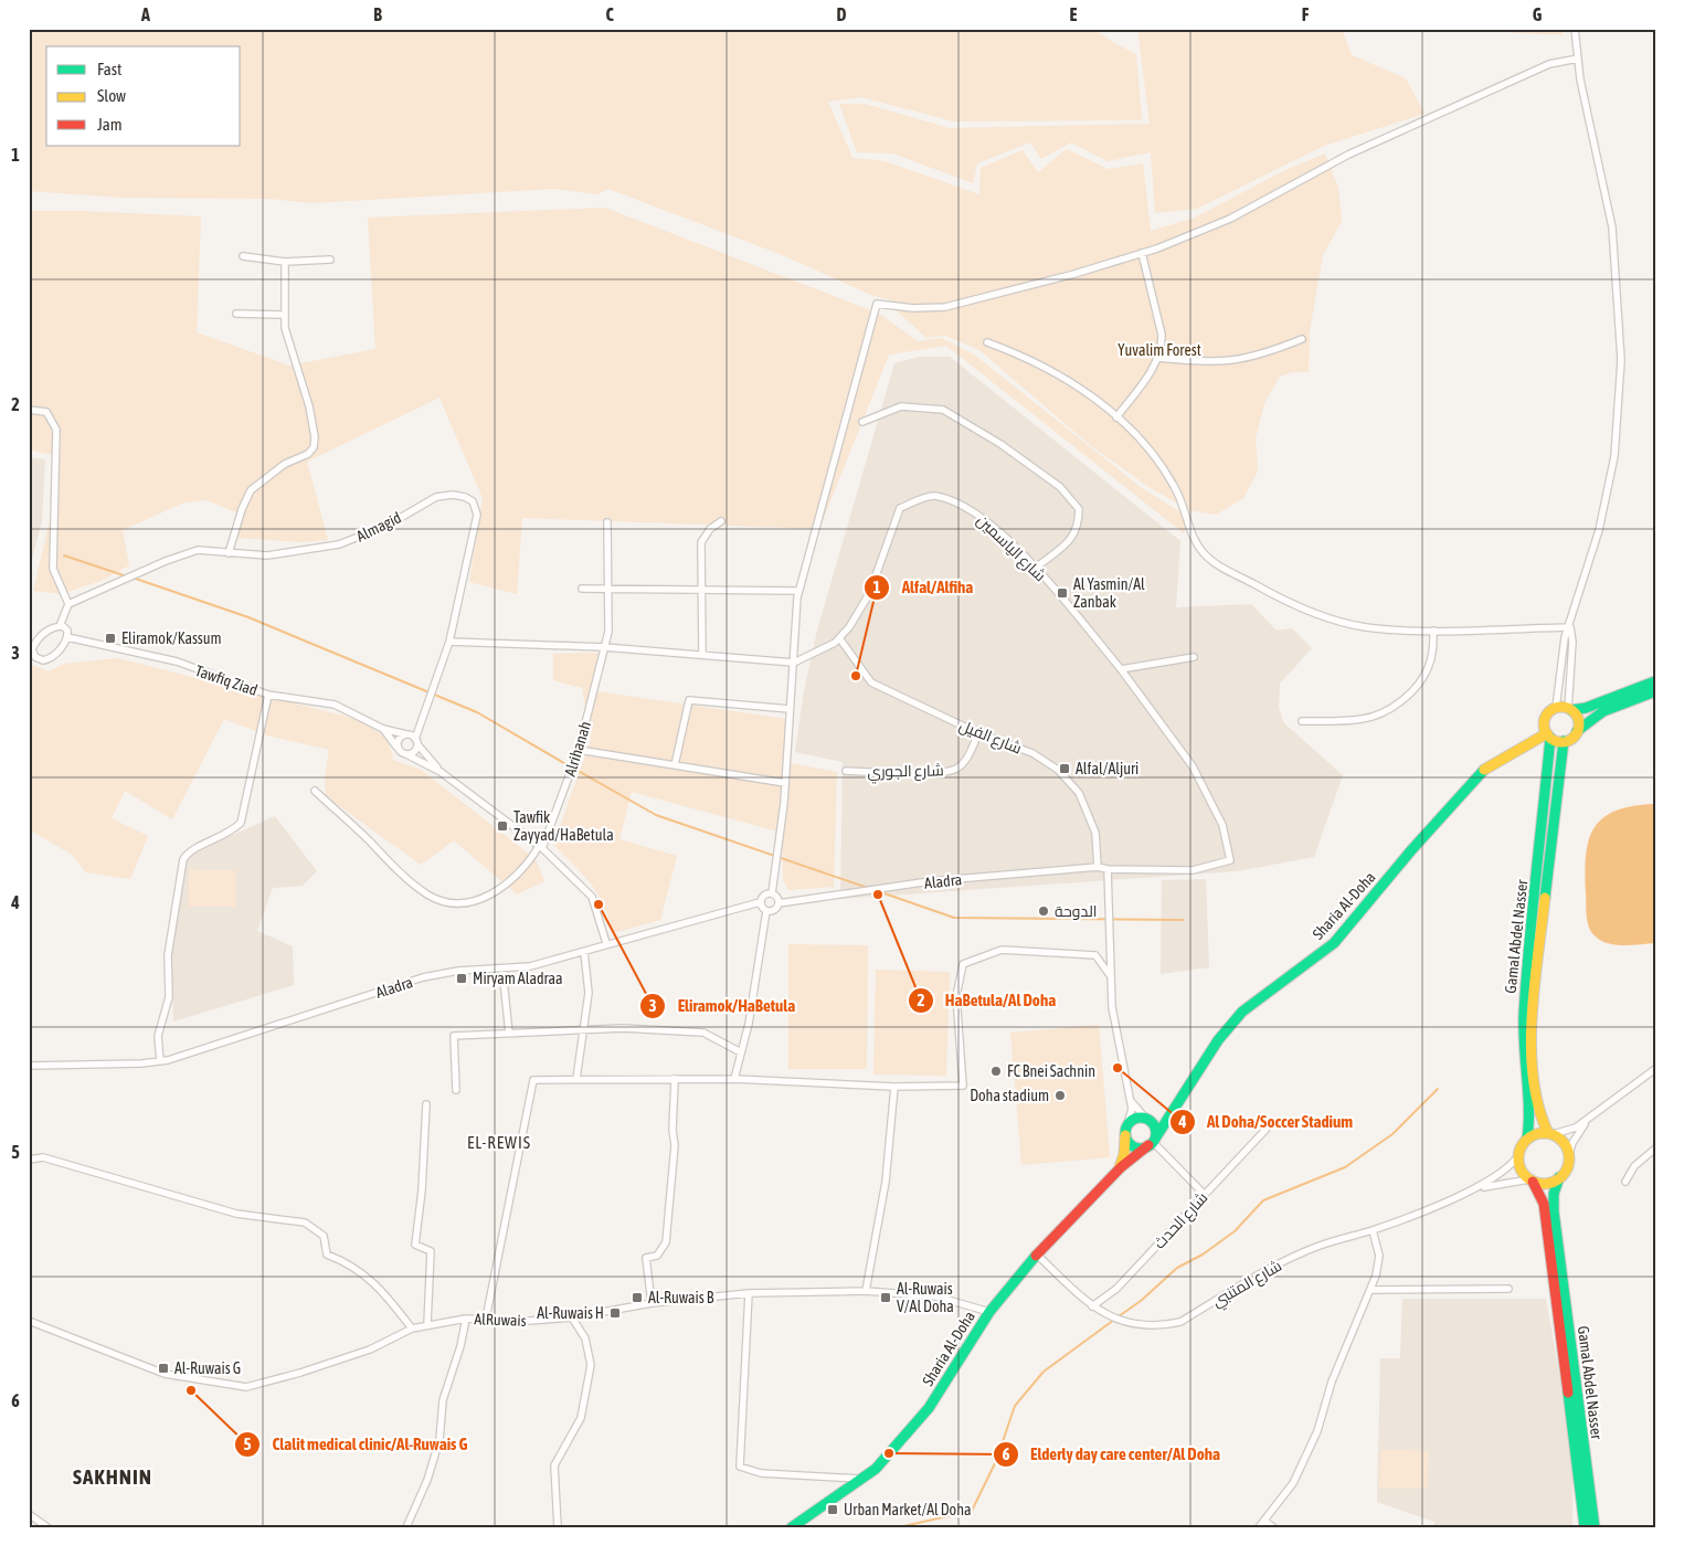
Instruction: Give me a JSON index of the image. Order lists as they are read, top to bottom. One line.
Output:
{"streets":{"street":["Almagid","شارع الياسمين","Tawfiq Ziad","شارع الفيل","Alrihanah","شارع الجوري","Aladra","Sharia Al-Doha","Gamal Abdel Nasser","شارع الحدث","شارع المتنبي","AlRuwais"]},"crossings":[["شارع الياسمين","شارع الفيل"],["شارع الياسمين","Aladra"],["شارع الفيل","شارع الجوري"],["شارع الفيل","Aladra"],["Sharia Al-Doha","Gamal Abdel Nasser"],["Sharia Al-Doha","شارع المتنبي"],["Sharia Al-Doha","AlRuwais"],["شارع الحدث","شارع المتنبي"]],"districts":["EL-REWIS","SAKHNIN"],"parks":["Yuvalim Forest"],"places":{"transit":["Al Yasmin/Al Zanbak","Eliramok/Kassum","Alfal/Aljuri","Tawfik Zayyad/HaBetula","Miryam Aladraa","Al-Ruwais B","Al-Ruwais V/Al Doha","Al-Ruwais H","Al-Ruwais G","Urban Market/Al Doha"],"other":["Alfal/Alfiha","HaBetula/Al Doha","Eliramok/HaBetula","الدوحة","Al Doha/Soccer Stadium","FC Bnei Sachnin","Doha stadium","Clalit medical clinic/Al-Ruwais G","Elderly day care center/Al Doha"]},"legend":["Fast","Slow","Jam"],"grid":{"columns":["A","B","C","D","E","F","G"],"rows":["1","2","3","4","5","6"]}}
